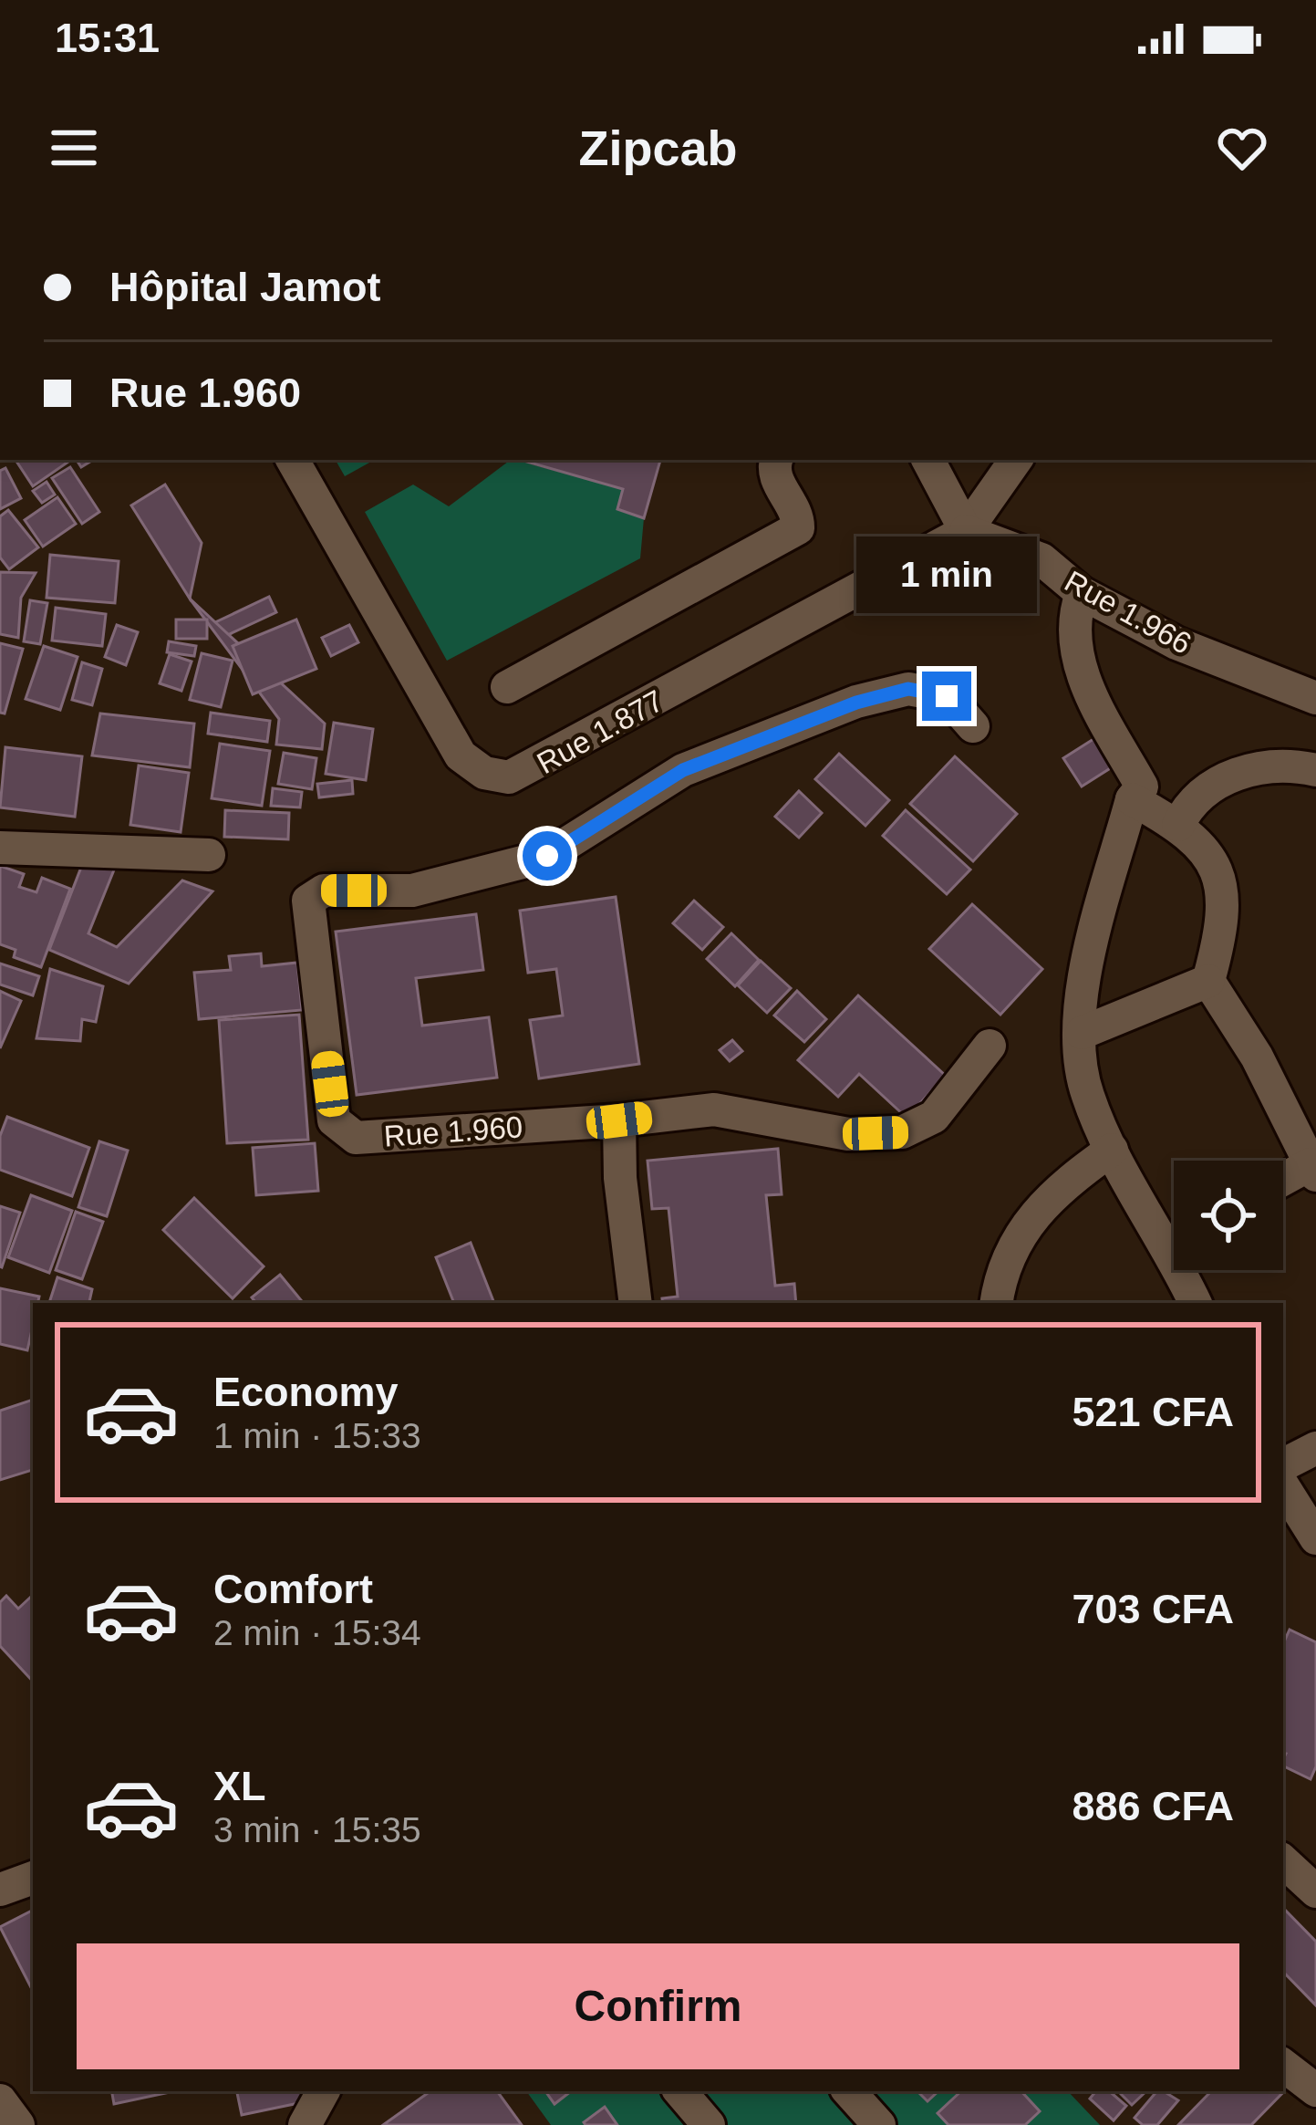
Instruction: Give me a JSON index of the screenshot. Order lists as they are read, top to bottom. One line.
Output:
{"streets":{"street":["Rue 1.966","Rue 1.877","Rue 1.960"]},"crossings":[["Rue 1.966","Rue 1.877"]],"page":{"status":"15:31","header":"Zipcab","banner":["Hôpital Jamot","Rue 1.960"],"bubble":"1 min","list":[{"name":"Economy","note":"1 min · 15:33","value":"521 CFA"},{"name":"Comfort","note":"2 min · 15:34","value":"703 CFA"},{"name":"XL","note":"3 min · 15:35","value":"886 CFA"}],"buttons":"Confirm"}}
